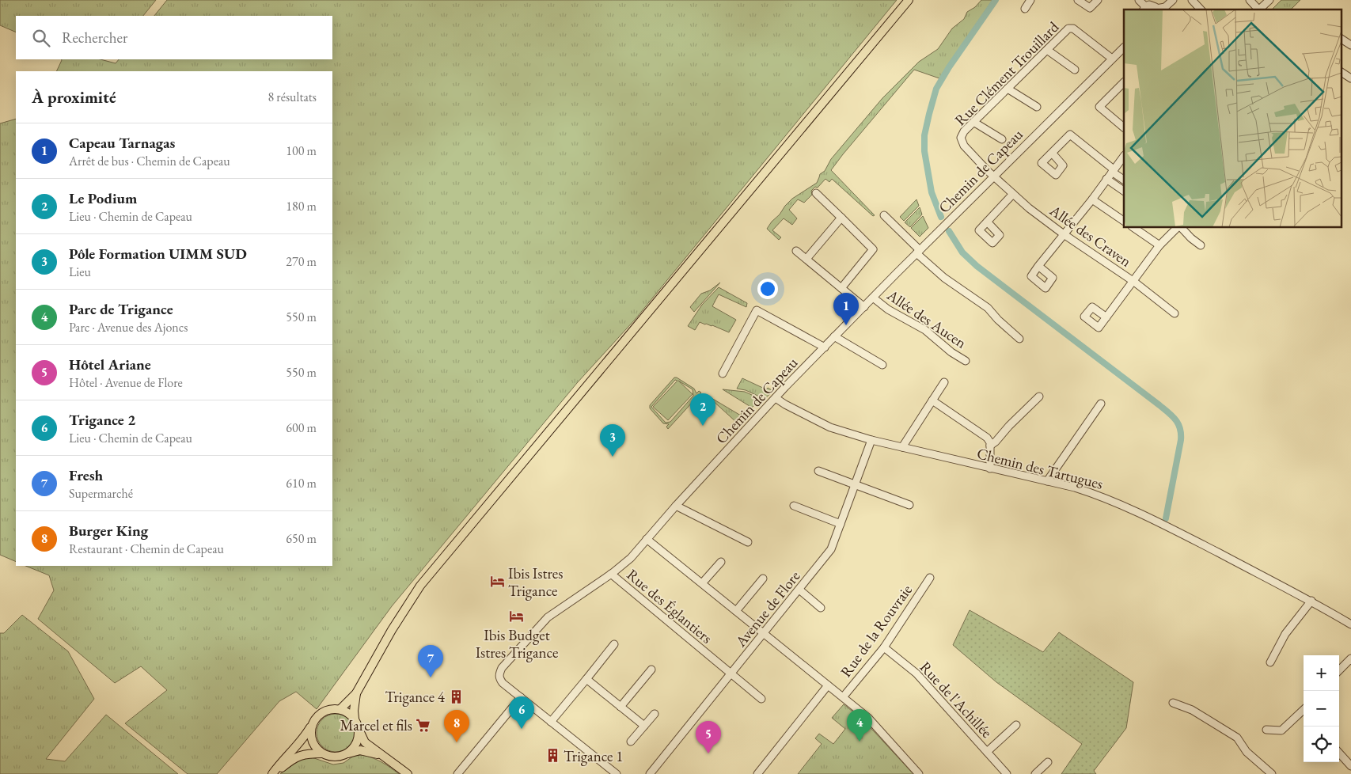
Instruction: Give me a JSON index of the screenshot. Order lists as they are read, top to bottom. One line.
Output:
{"streets":{"street":["Rue Clément Trouillard","Chemin de Capeau","Allée des Craven","Allée des Aucen","Chemin des Tartugues","Rue des Églantiers","Avenue de Flore","Rue de la Rouvraie","Rue de l'Achillée"]},"crossings":[["Rue Clément Trouillard","Chemin de Capeau"],["Rue Clément Trouillard","Allée des Craven"],["Chemin de Capeau","Allée des Craven"],["Chemin de Capeau","Allée des Aucen"],["Chemin de Capeau","Chemin des Tartugues"],["Chemin de Capeau","Rue des Églantiers"],["Chemin des Tartugues","Avenue de Flore"],["Rue des Églantiers","Avenue de Flore"],["Rue de la Rouvraie","Rue de l'Achillée"]],"places":{"hotel":["Ibis Istres Trigance","Ibis Budget Istres Trigance"],"building":["Trigance 4","Trigance 1"],"supermarket":["Marcel et fils"]},"page":{"search":"Rechercher","heading":["À proximité","8 résultats"],"list":[{"mark":"1","name":"Capeau Tarnagas","note":"Arrêt de bus · Chemin de Capeau","value":"100 m"},{"mark":"2","name":"Le Podium","note":"Lieu · Chemin de Capeau","value":"180 m"},{"mark":"3","name":"Pôle Formation UIMM SUD","note":"Lieu","value":"270 m"},{"mark":"4","name":"Parc de Trigance","note":"Parc · Avenue des Ajoncs","value":"550 m"},{"mark":"5","name":"Hôtel Ariane","note":"Hôtel · Avenue de Flore","value":"550 m"},{"mark":"6","name":"Trigance 2","note":"Lieu · Chemin de Capeau","value":"600 m"},{"mark":"7","name":"Fresh","note":"Supermarché","value":"610 m"},{"mark":"8","name":"Burger King","note":"Restaurant · Chemin de Capeau","value":"650 m"}],"pins":["1","2","3","7","6","4","8","5"],"map_buttons":["+","−"]}}
